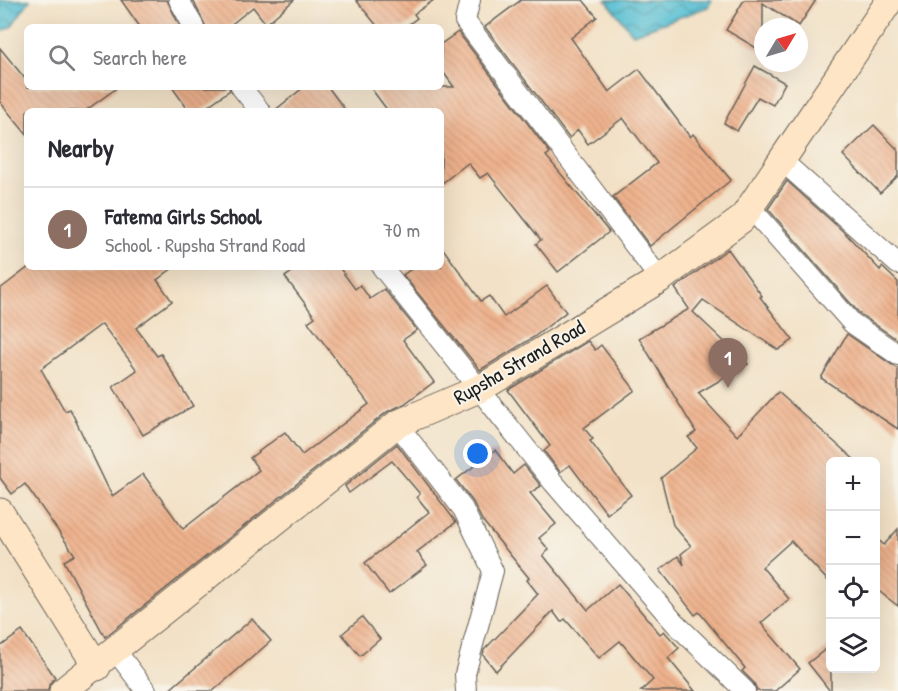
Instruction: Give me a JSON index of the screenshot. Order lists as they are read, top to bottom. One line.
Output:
{"streets":{"street":["Rupsha Strand Road"]},"north":"top right","page":{"search":"Search here","heading":"Nearby","list":[{"mark":"1","name":"Fatema Girls School","note":"School · Rupsha Strand Road","value":"70 m"}],"pins":"1","map_buttons":["+","−"]}}
